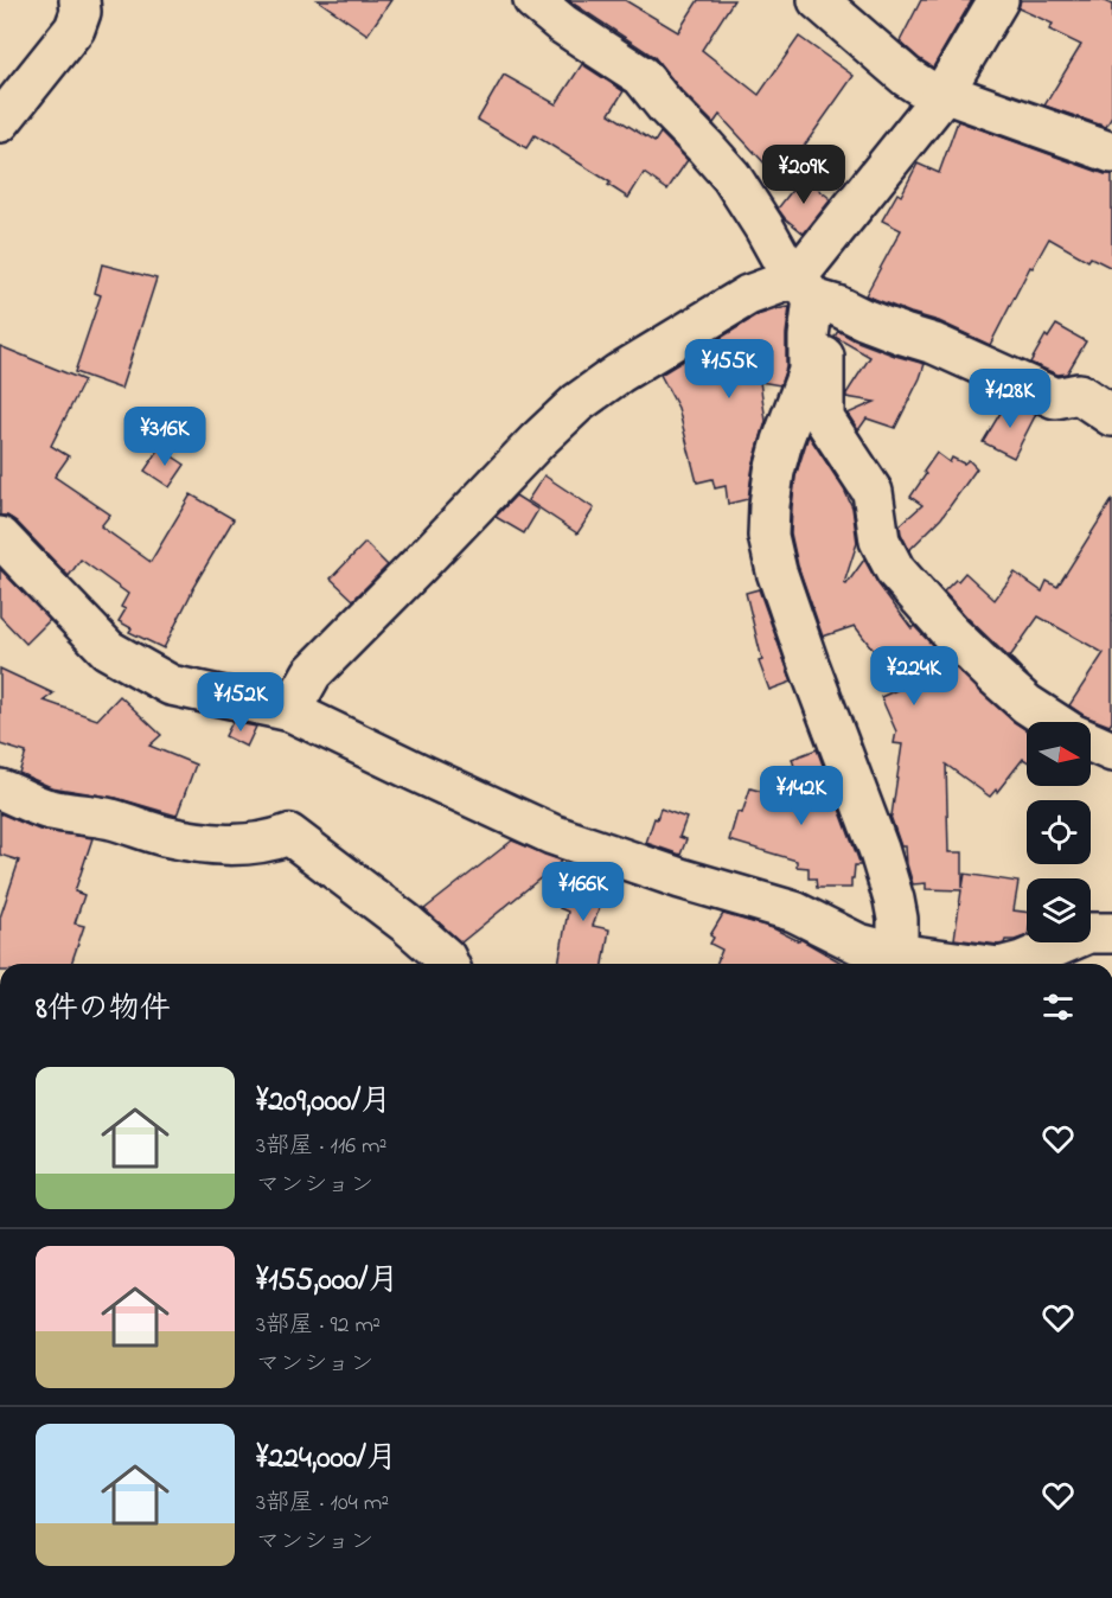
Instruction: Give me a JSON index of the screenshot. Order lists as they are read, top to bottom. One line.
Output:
{"north":"right","page":{"price":["¥209K","¥155K","¥128K","¥316K","¥224K","¥152K","¥142K","¥166K"],"heading":"8件の物件","list":[{"name":"¥209,000/月","note":"3部屋 · 116 m² · マンション"},{"name":"¥155,000/月","note":"3部屋 · 92 m² · マンション"},{"name":"¥224,000/月","note":"3部屋 · 104 m² · マンション"}]}}
